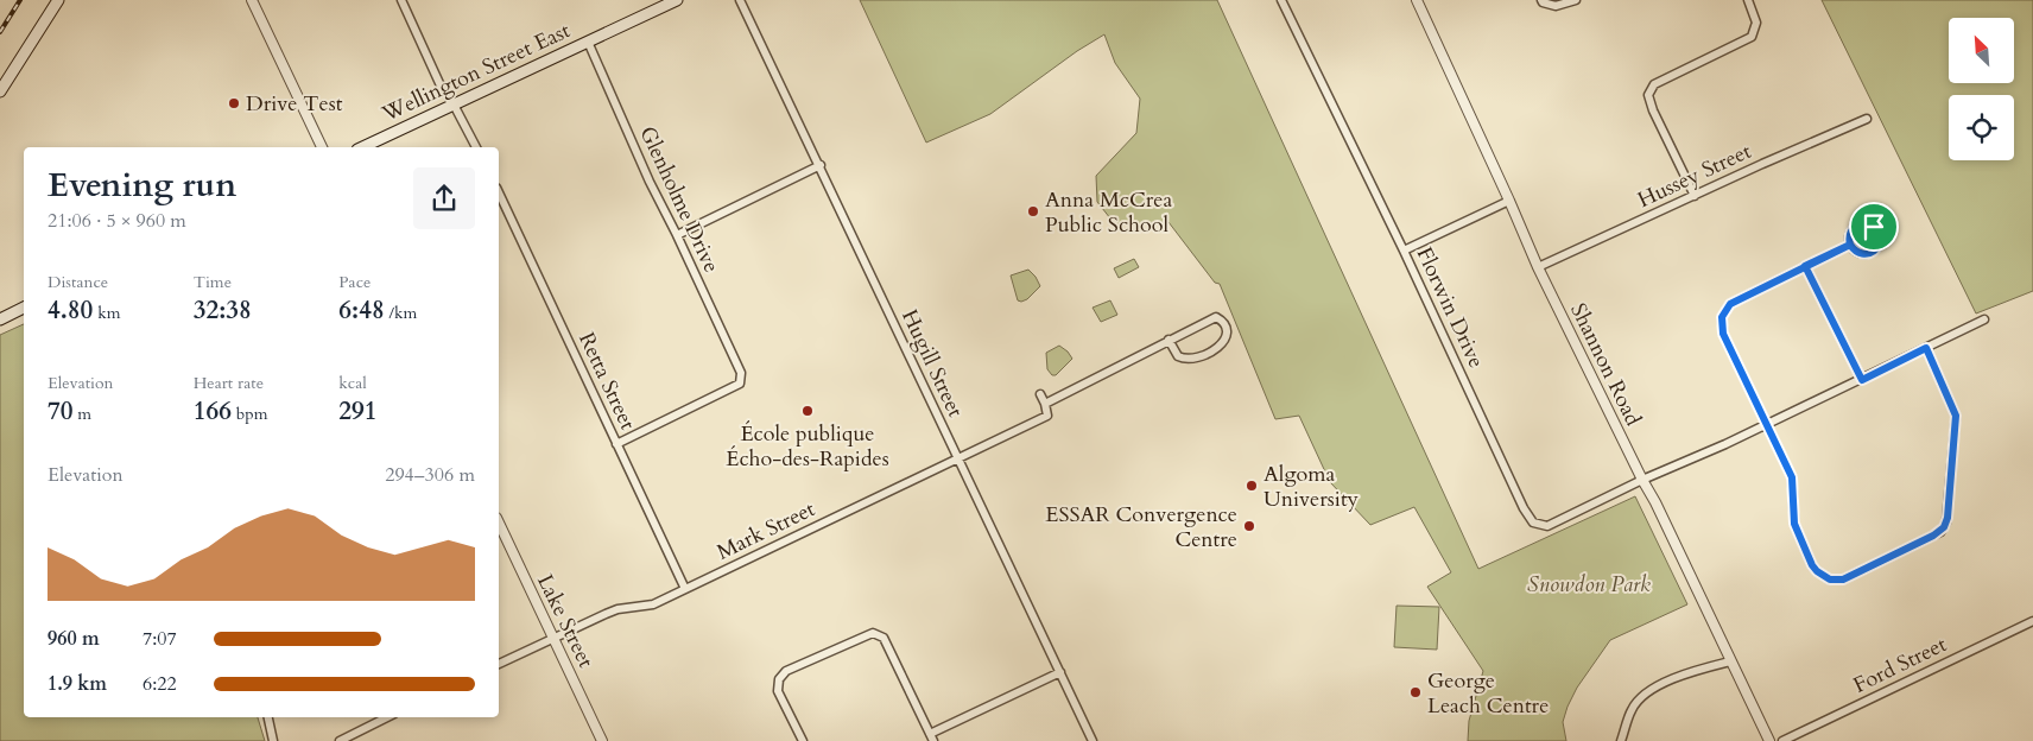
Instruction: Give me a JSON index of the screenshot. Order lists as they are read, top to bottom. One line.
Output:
{"streets":{"main road":["Wellington Street East"],"street":["Hussey Street","Glenholme Drive","Florwin Drive","Hugill Street","Shannon Road","Retta Street","Mark Street","Lake Street","Ford Street"]},"crossings":[["Wellington Street East","Glenholme Drive"],["Hussey Street","Shannon Road"],["Glenholme Drive","Retta Street"],["Florwin Drive","Shannon Road"],["Hugill Street","Mark Street"],["Retta Street","Mark Street"],["Mark Street","Lake Street"]],"parks":["Snowdon Park"],"places":["Drive Test","Anna McCrea Public School","École publique Écho-des-Rapides","Algoma University","ESSAR Convergence Centre","George Leach Centre"],"north":"top left","page":{"heading":["Evening run","21:06 · 5 × 960 m"],"stats":[["Distance","4.80 km"],["Time","32:38"],["Pace","6:48 /km"],["Elevation","70 m"],["Heart rate","166 bpm"],["kcal","291"]],"chart":["Elevation","294–306 m"],"list":[{"name":"960 m","note":"7:07"},{"name":"1.9 km","note":"6:22"}]}}
